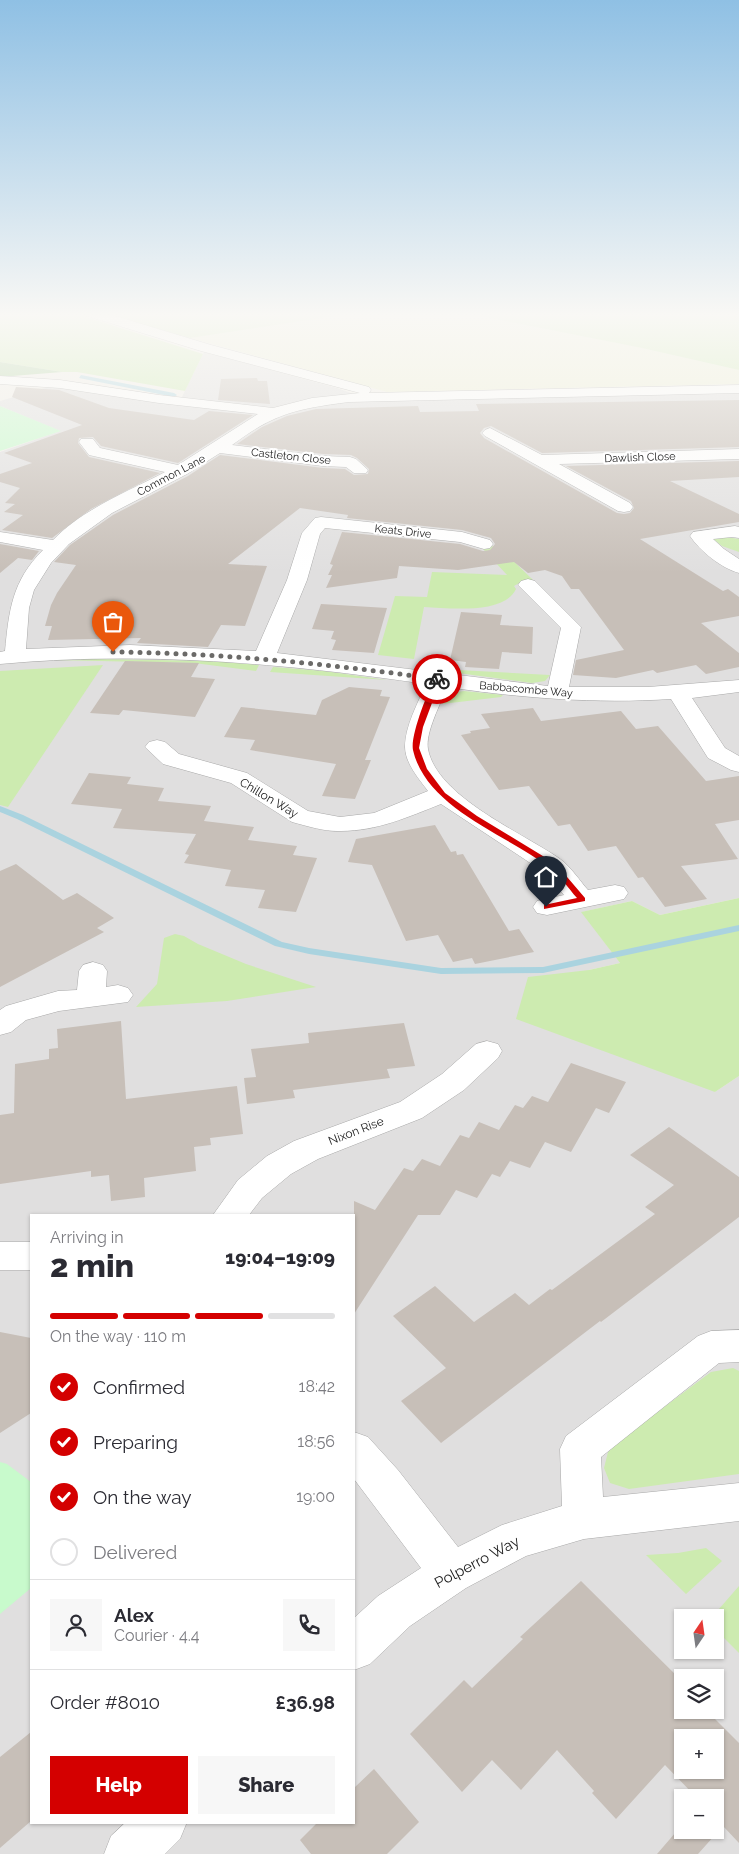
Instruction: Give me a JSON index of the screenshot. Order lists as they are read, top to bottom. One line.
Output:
{"streets":{"street":["Castleton Close","Dawlish Close","Common Lane","Keats Drive","Babbacombe Way","Chillon Way","Nixon Rise","Polperro Way"]},"crossings":[["Castleton Close","Common Lane"],["Common Lane","Babbacombe Way"],["Keats Drive","Babbacombe Way"]],"north":"top","page":{"heading":["2 min","Arriving in","19:04–19:09"],"panel":["Alex","Courier · 4.4","Order #8010","£36.98"],"bar":"On the way · 110 m","list":[["Confirmed","18:42"],["Preparing","18:56"],["On the way","19:00"],"Delivered"],"map_buttons":["+","−"],"buttons":["Help","Share"]}}
